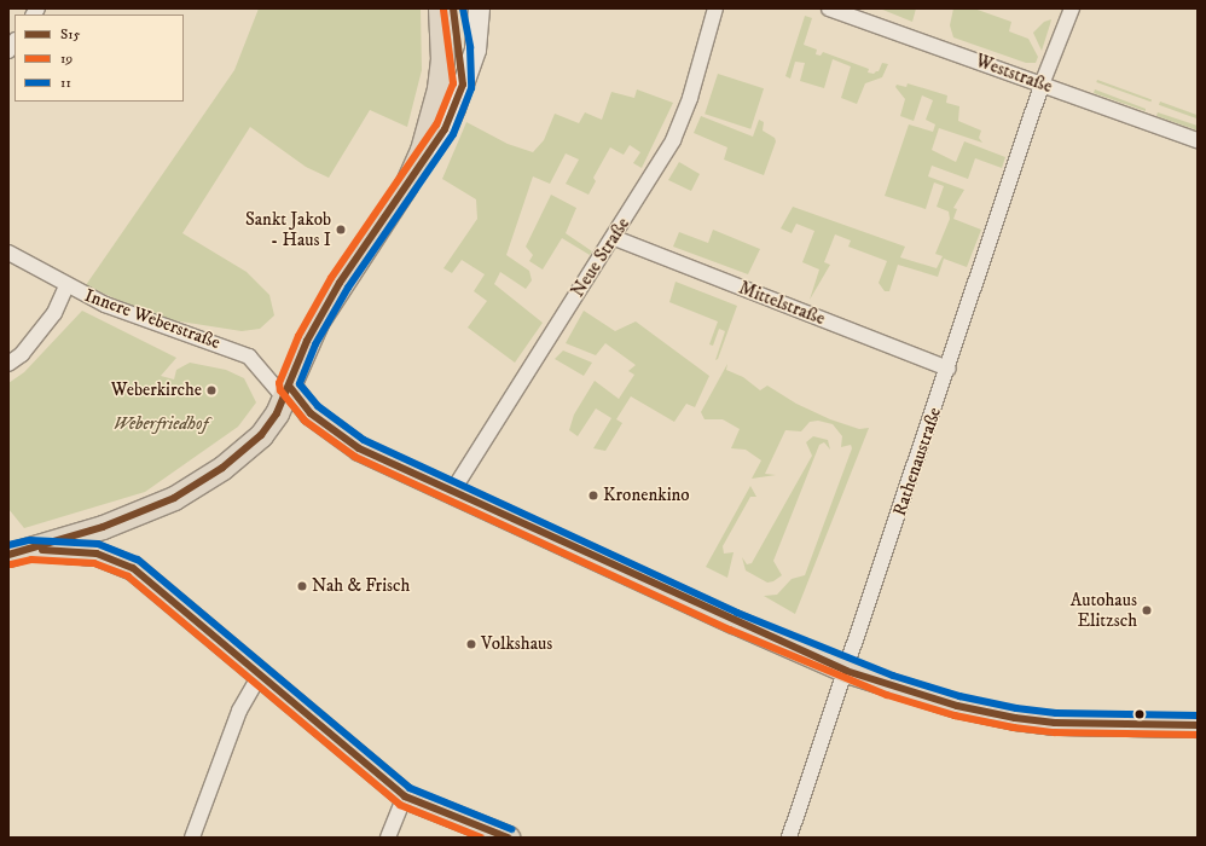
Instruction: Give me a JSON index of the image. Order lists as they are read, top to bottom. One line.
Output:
{"streets":{"street":["Weststraße","Neue Straße","Mittelstraße","Innere Weberstraße","Rathenaustraße"]},"crossings":[["Weststraße","Rathenaustraße"],["Neue Straße","Mittelstraße"],["Mittelstraße","Rathenaustraße"]],"parks":["Weberfriedhof"],"places":["Sankt Jakob - Haus I","Weberkirche","Kronenkino","Nah & Frisch","Autohaus Elitzsch","Volkshaus"],"lines":["transit line S15","transit line 11","transit line 19"],"legend":["S15","19","11"]}
